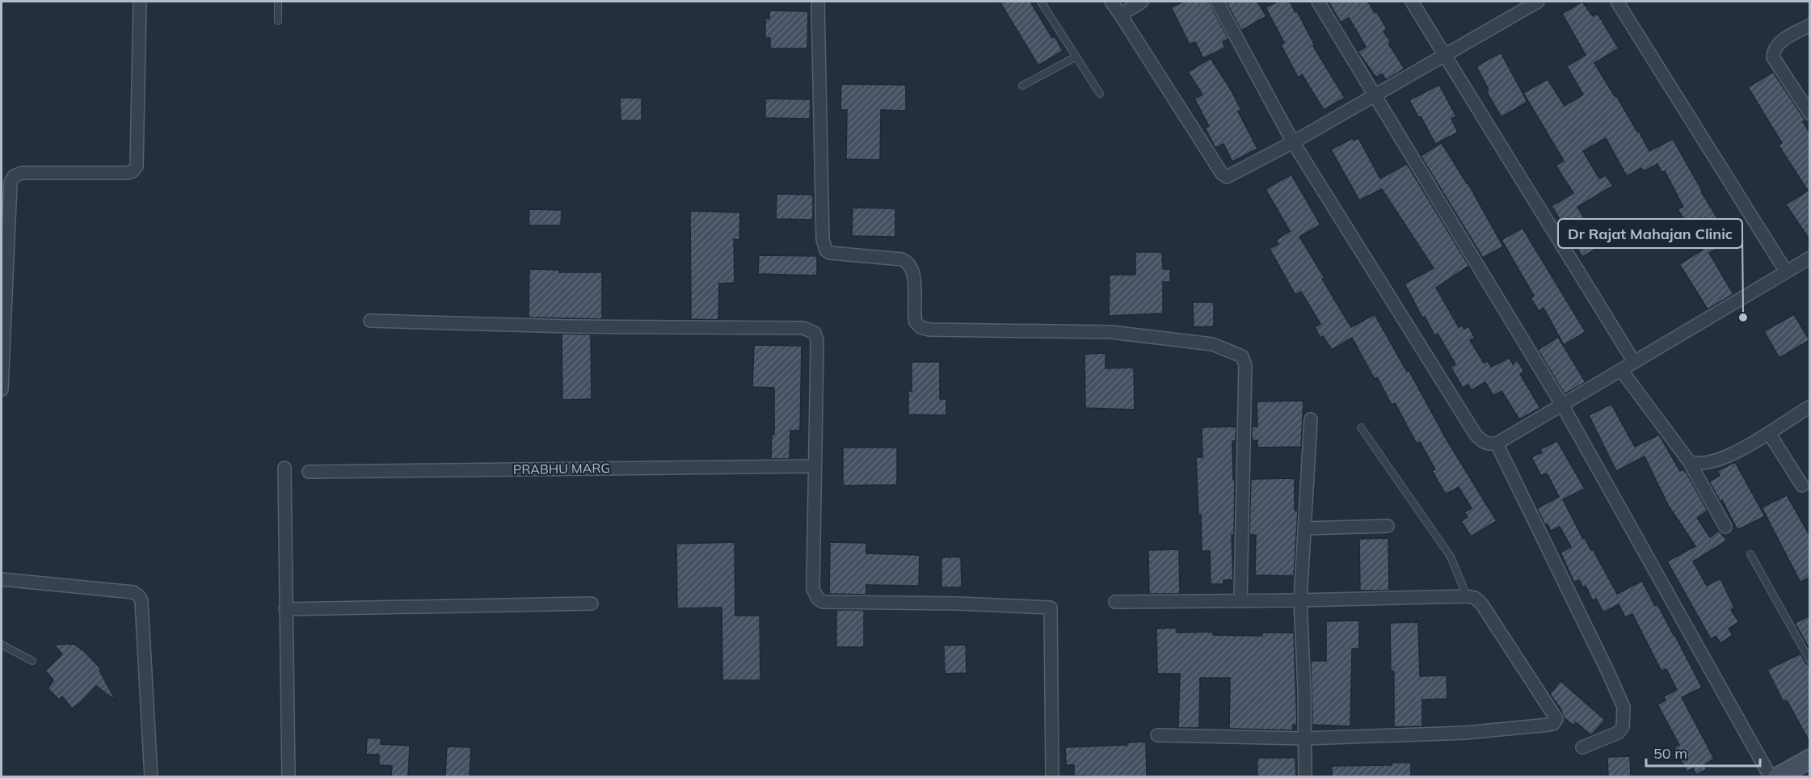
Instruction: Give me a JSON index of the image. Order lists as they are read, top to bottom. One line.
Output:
{"streets":{"street":["PRABHU MARG"]},"places":["Dr Rajat Mahajan Clinic"],"scale_bar":"50 m"}
